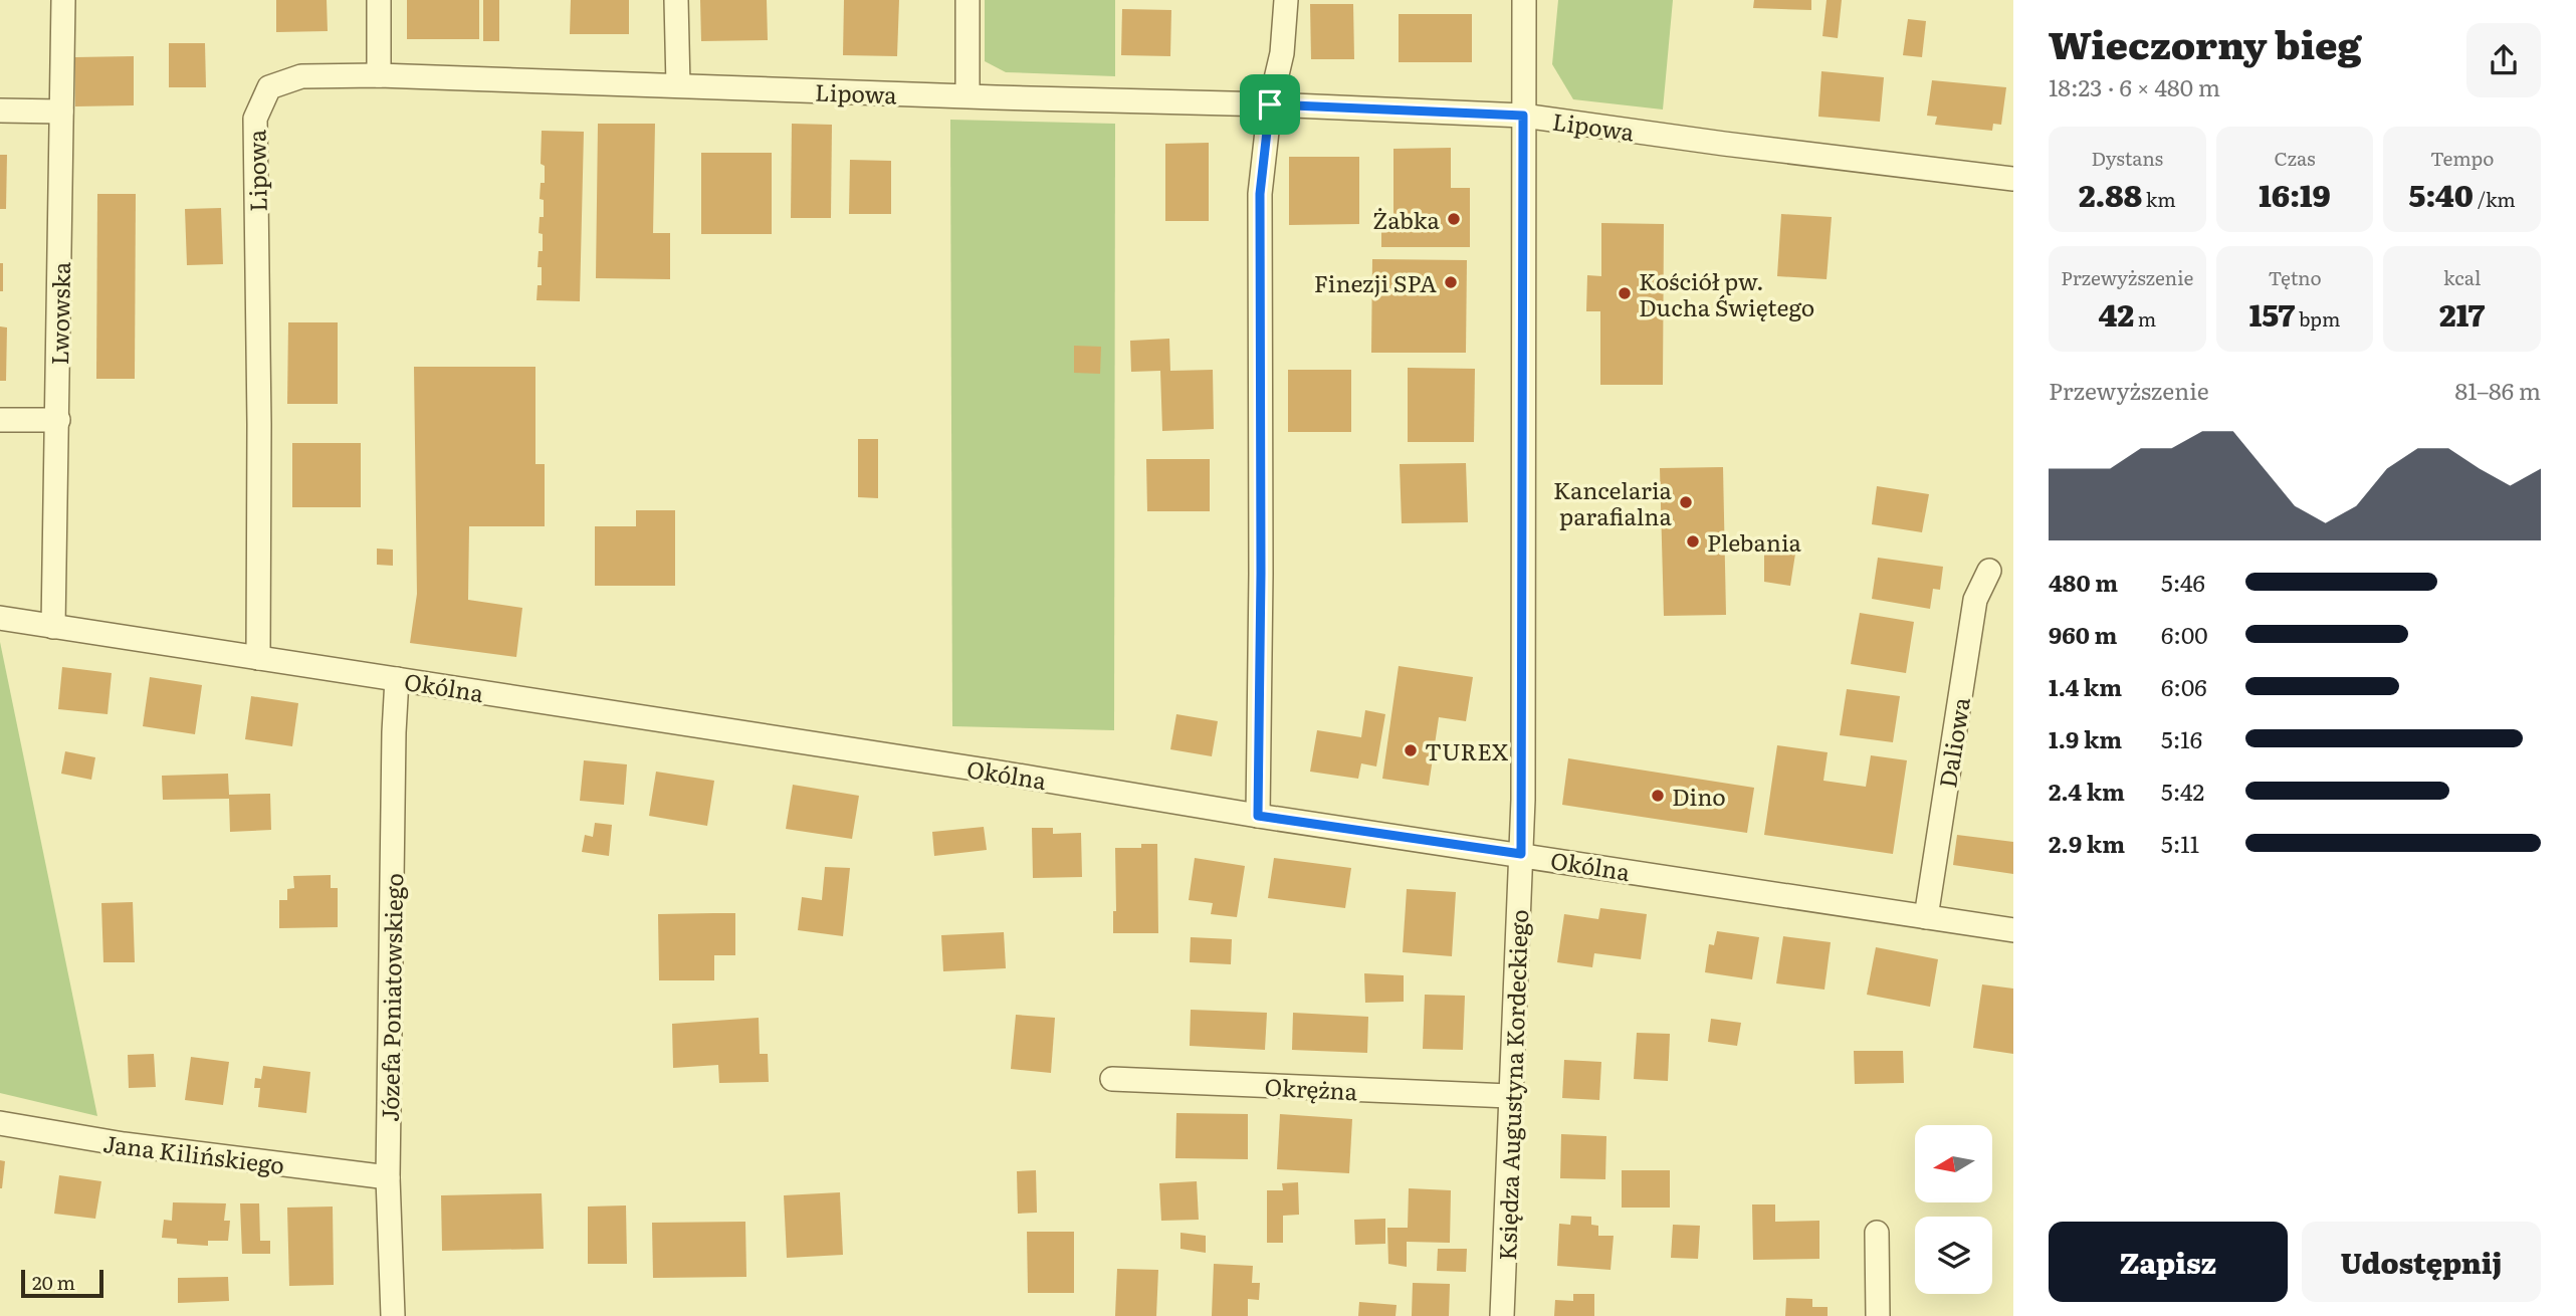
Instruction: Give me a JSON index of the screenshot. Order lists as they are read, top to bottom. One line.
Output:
{"streets":{"street":["Lipowa","Lwowska","Okólna","Daliowa","Józefa Poniatowskiego","Księdza Augustyna Kordeckiego","Okrężna","Jana Kilińskiego"]},"crossings":[["Lipowa","Okólna"],["Lipowa","Księdza Augustyna Kordeckiego"],["Lwowska","Okólna"],["Okólna","Daliowa"],["Okólna","Józefa Poniatowskiego"],["Okólna","Księdza Augustyna Kordeckiego"],["Józefa Poniatowskiego","Jana Kilińskiego"],["Księdza Augustyna Kordeckiego","Okrężna"]],"places":["Żabka","Finezji SPA","Kościół pw. Ducha Świętego","Kancelaria parafialna","Plebania","TUREX","Dino"],"scale_bar":"20 m","north":"left","page":{"heading":["Wieczorny bieg","18:23 · 6 × 480 m"],"stats":[["Dystans","2.88 km"],["Czas","16:19"],["Tempo","5:40 /km"],["Przewyższenie","42 m"],["Tętno","157 bpm"],["kcal","217"]],"chart":["Przewyższenie","81–86 m"],"list":[{"name":"480 m","note":"5:46"},{"name":"960 m","note":"6:00"},{"name":"1.4 km","note":"6:06"},{"name":"1.9 km","note":"5:16"},{"name":"2.4 km","note":"5:42"},{"name":"2.9 km","note":"5:11"}],"buttons":["Zapisz","Udostępnij"],"scale":"20 m"}}
